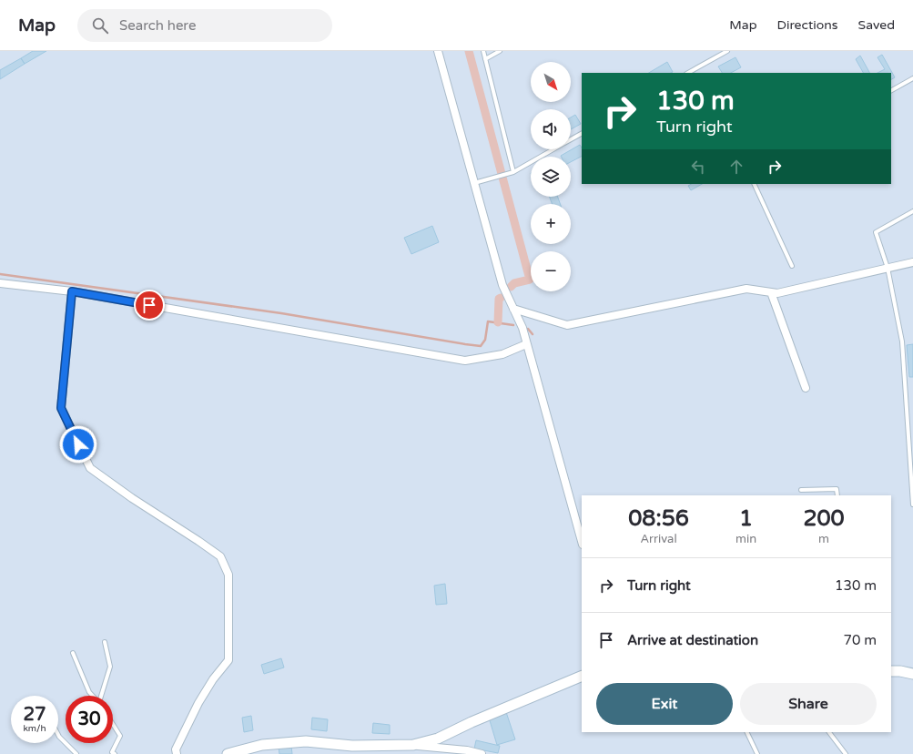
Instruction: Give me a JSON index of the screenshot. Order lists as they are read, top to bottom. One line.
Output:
{"north":"bottom right","page":{"header":"Map","search":"Search here","nav":["Map","Directions","Saved"],"map_buttons":["+","−"],"turn":["130 m","Turn right"],"eta":["08:56","Arrival","1","min","200","m"],"list":[{"name":"Turn right","value":"130 m"},{"name":"Arrive at destination","value":"70 m"}],"buttons":["Exit","Share"],"speed":"27 km/h","limit":"30"}}
